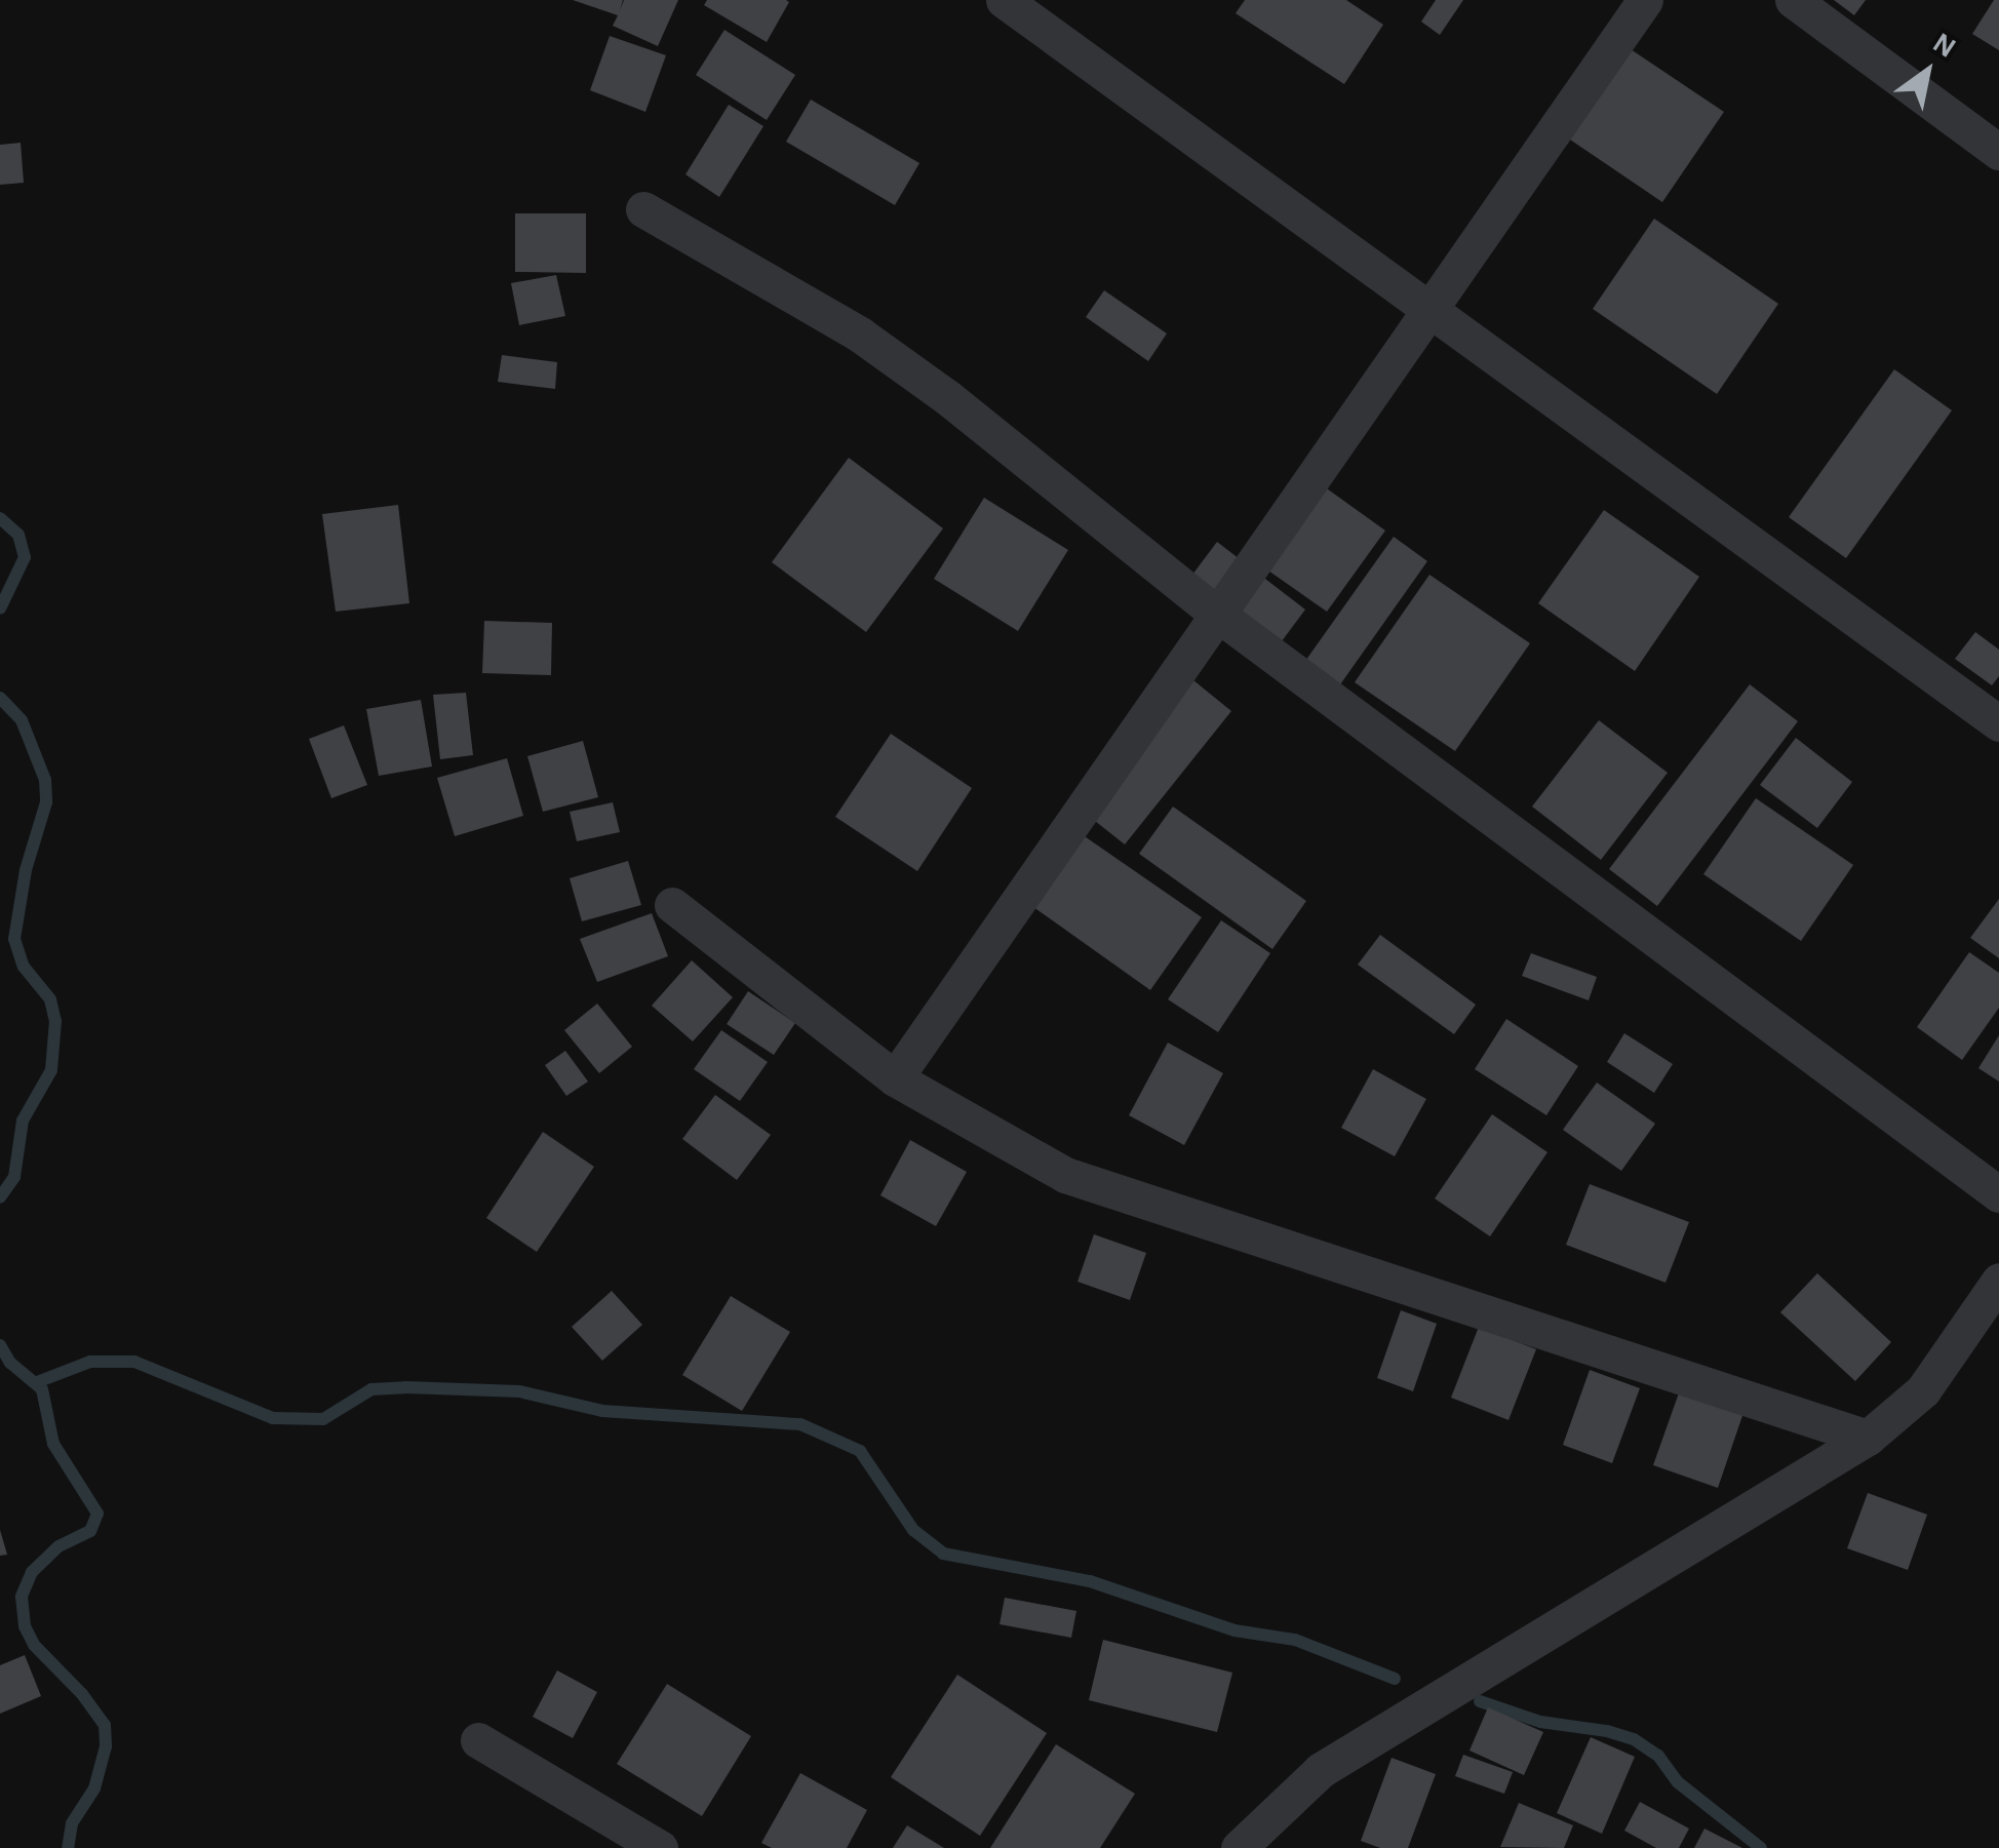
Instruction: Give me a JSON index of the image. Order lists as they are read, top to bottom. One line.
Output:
{"north":"top right"}
